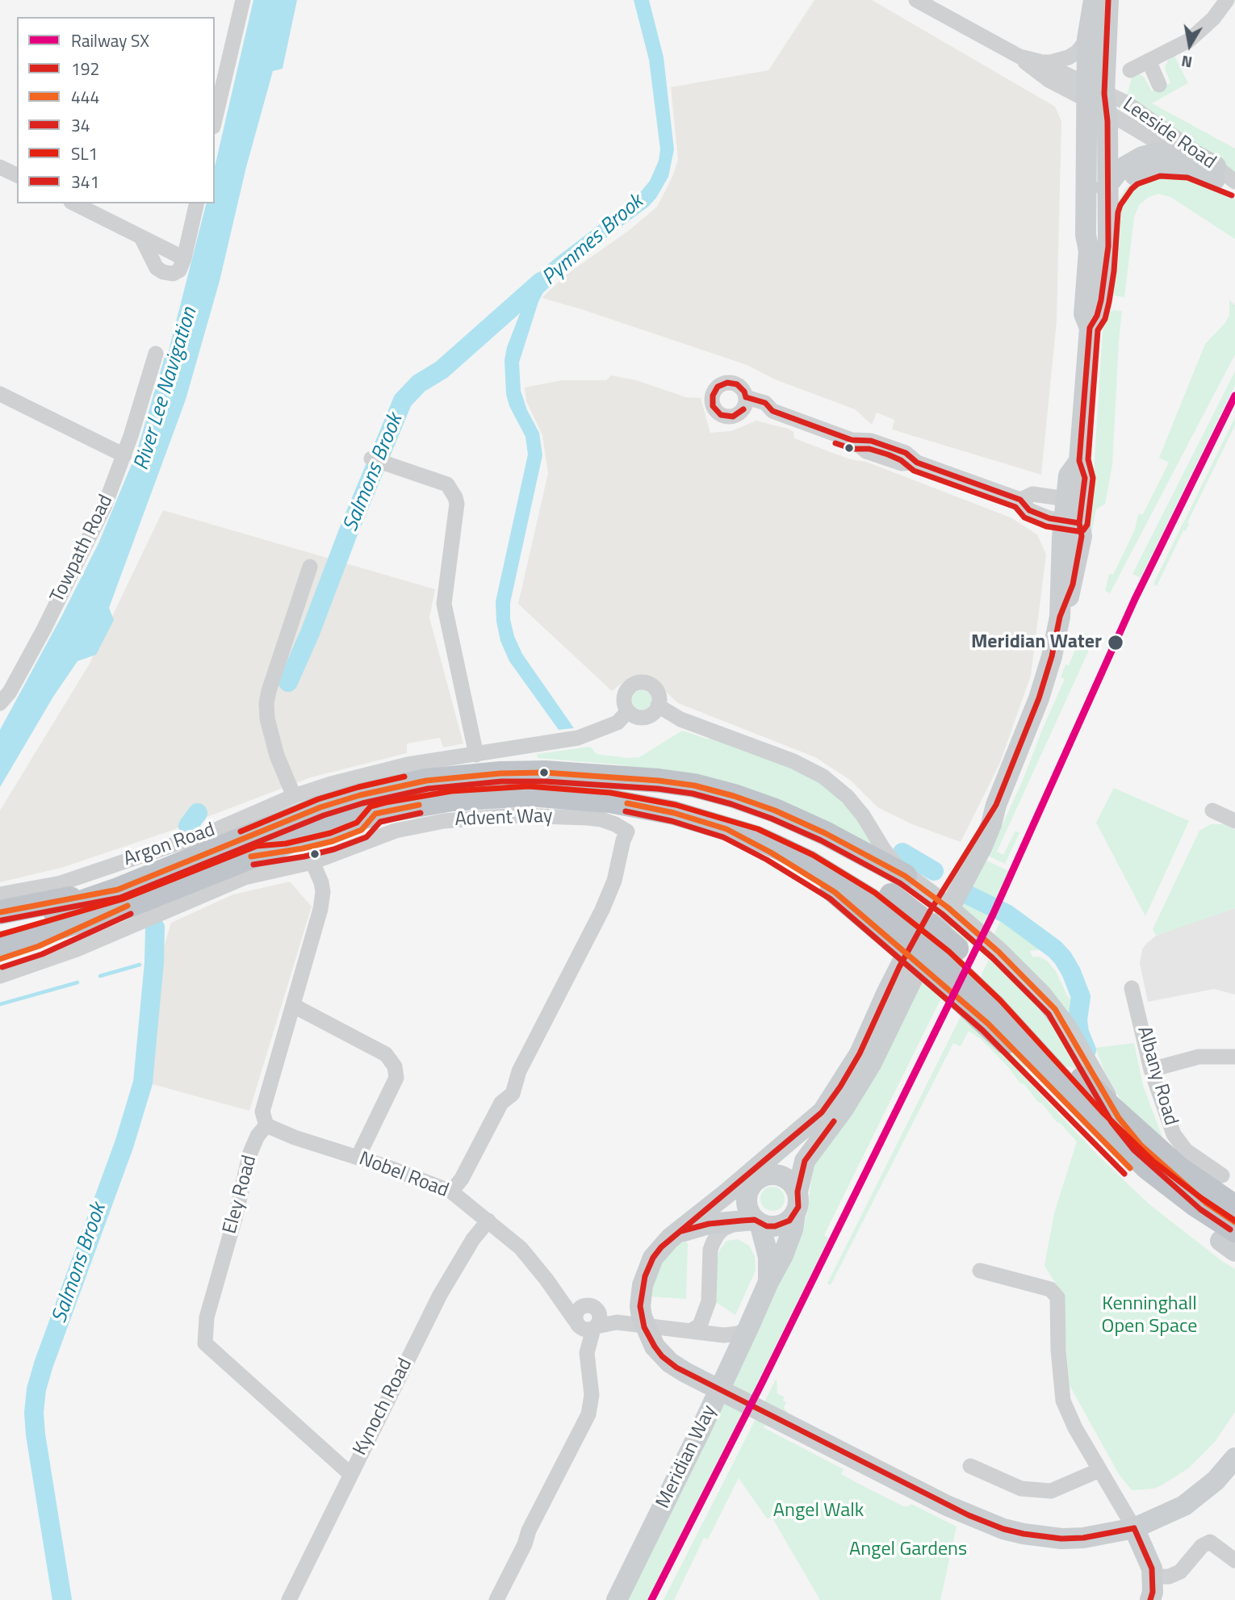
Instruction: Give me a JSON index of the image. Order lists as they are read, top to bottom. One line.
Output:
{"streets":{"main road":["Meridian Way"],"street":["Leeside Road","Towpath Road","Advent Way","Argon Road","Albany Road","Nobel Road","Eley Road","Kynoch Road"]},"crossings":[["Advent Way","Nobel Road"],["Nobel Road","Eley Road"],["Nobel Road","Kynoch Road"],["Nobel Road","Meridian Way"],["Eley Road","Kynoch Road"]],"water":["Pymmes Brook","River Lee Navigation","Salmons Brook"],"parks":["Kenninghall Open Space","Angel Walk","Angel Gardens"],"places":["Meridian Water"],"lines":["transit line 192","transit line 341","rail line SX","transit line 444","transit line SL1","transit line 34"],"legend":["Railway SX","192","444","34","SL1","341"],"north":"bottom"}
